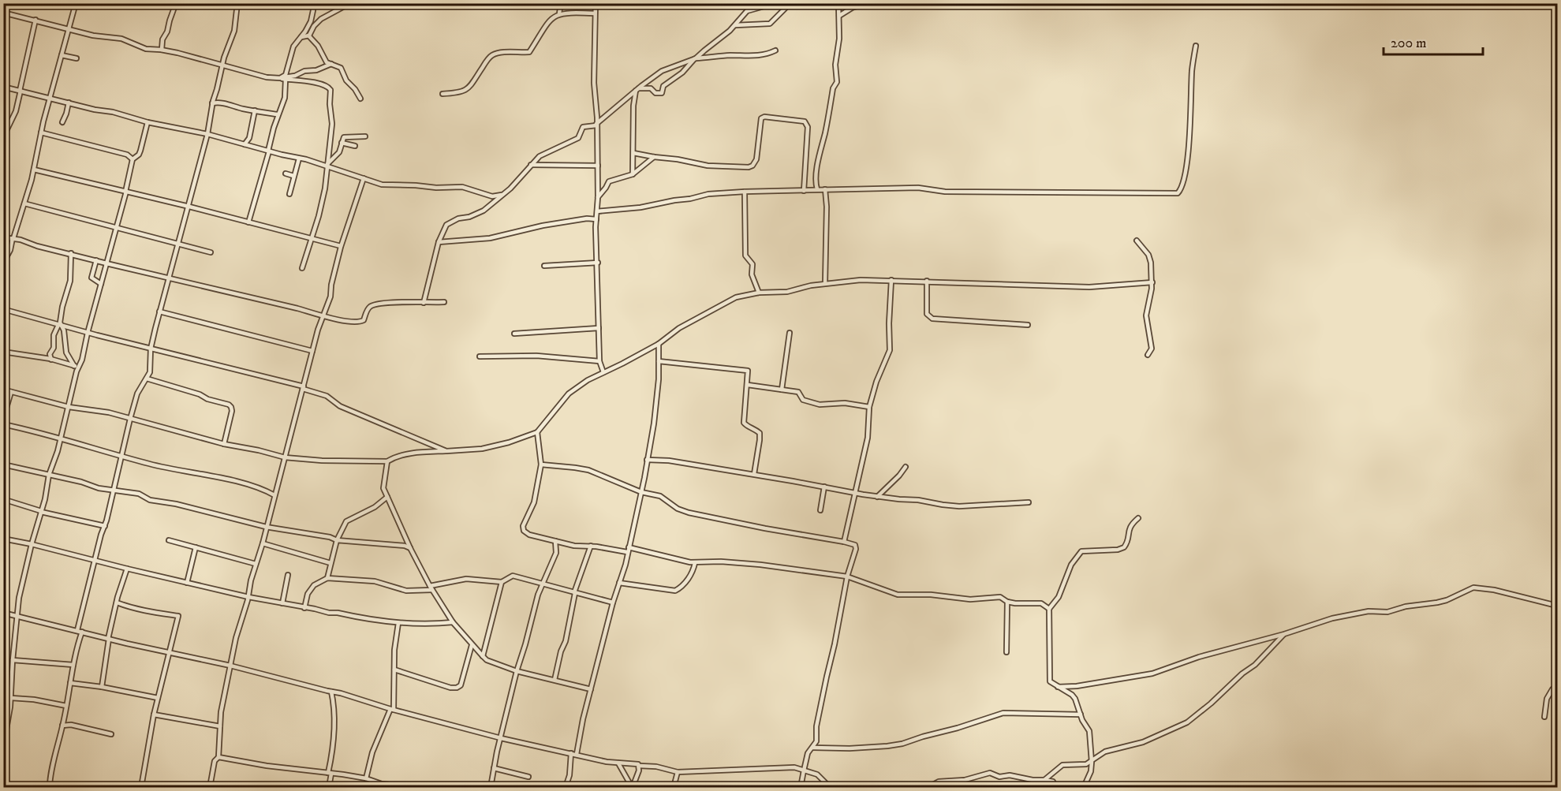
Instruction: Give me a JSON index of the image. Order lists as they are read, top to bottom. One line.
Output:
{"scale_bar":"200 m"}
